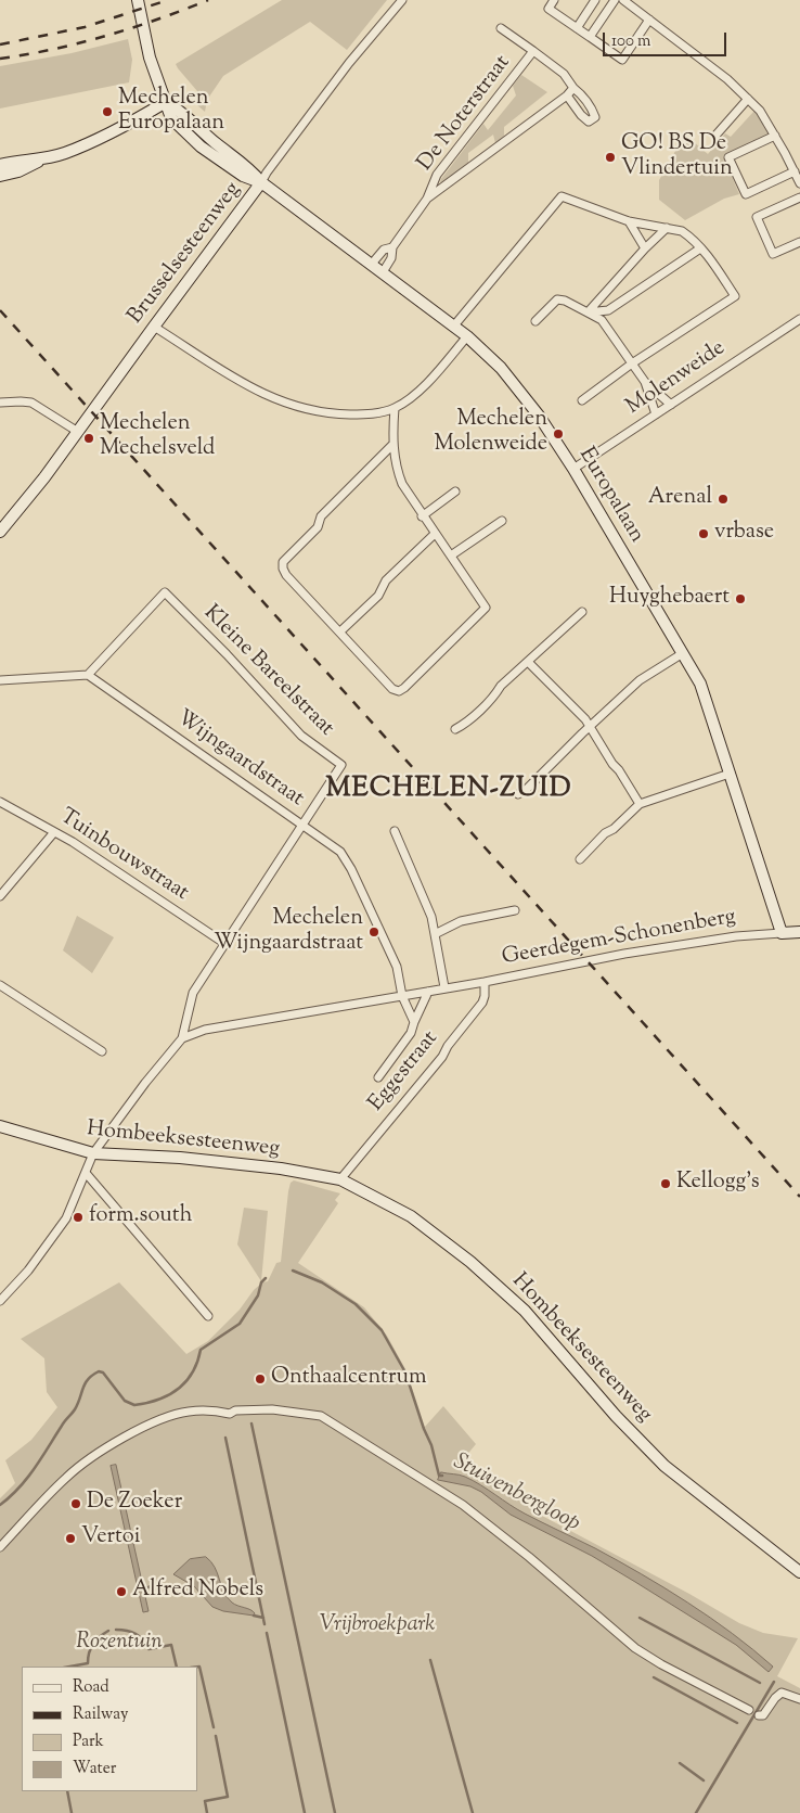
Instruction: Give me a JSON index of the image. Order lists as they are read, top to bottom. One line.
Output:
{"streets":{"street":["De Noterstraat","Brusselsesteenweg","Molenweide","Europalaan","Kleine Bareelstraat","Wijngaardstraat","Tuinbouwstraat","Geerdegem-Schonenberg","Eggestraat","Hombeeksesteenweg"]},"crossings":[["De Noterstraat","Europalaan"],["Brusselsesteenweg","Europalaan"],["Molenweide","Europalaan"],["Europalaan","Geerdegem-Schonenberg"],["Kleine Bareelstraat","Wijngaardstraat"],["Kleine Bareelstraat","Tuinbouwstraat"],["Kleine Bareelstraat","Geerdegem-Schonenberg"],["Wijngaardstraat","Geerdegem-Schonenberg"],["Geerdegem-Schonenberg","Eggestraat"],["Eggestraat","Hombeeksesteenweg"]],"districts":["MECHELEN-ZUID"],"water":["Stuivenbergloop"],"parks":["Vrijbroekpark","Rozentuin"],"places":["Mechelen Europalaan","GO! BS De Vlindertuin","Mechelen Molenweide","Mechelen Mechelsveld","Arenal","vrbase","Huyghebaert","Mechelen Wijngaardstraat","Kellogg's","form.south","Onthaalcentrum","De Zoeker","Vertoi","Alfred Nobels"],"legend":["Road","Railway","Park","Water"],"scale_bar":"100 m"}
